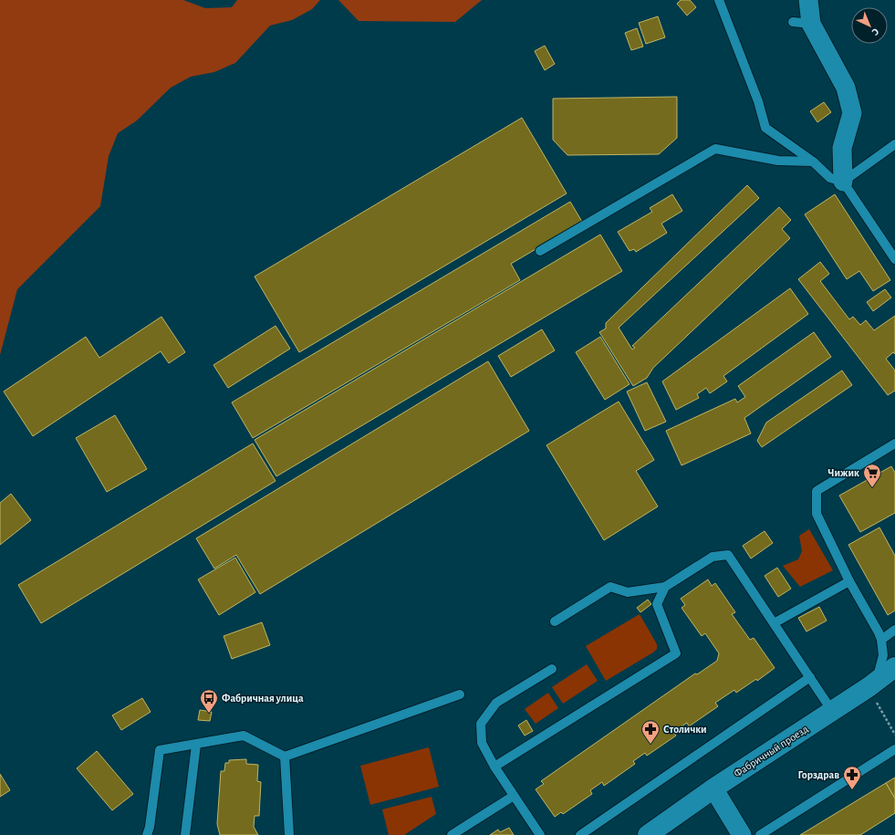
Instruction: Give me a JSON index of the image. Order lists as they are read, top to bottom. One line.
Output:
{"streets":{"street":["Фабричный проезд"]},"places":{"supermarket":["Чижик"],"bus stop":["Фабричная улица"],"pharmacy":["Столички","Горздрав"]},"north":"bottom right"}
